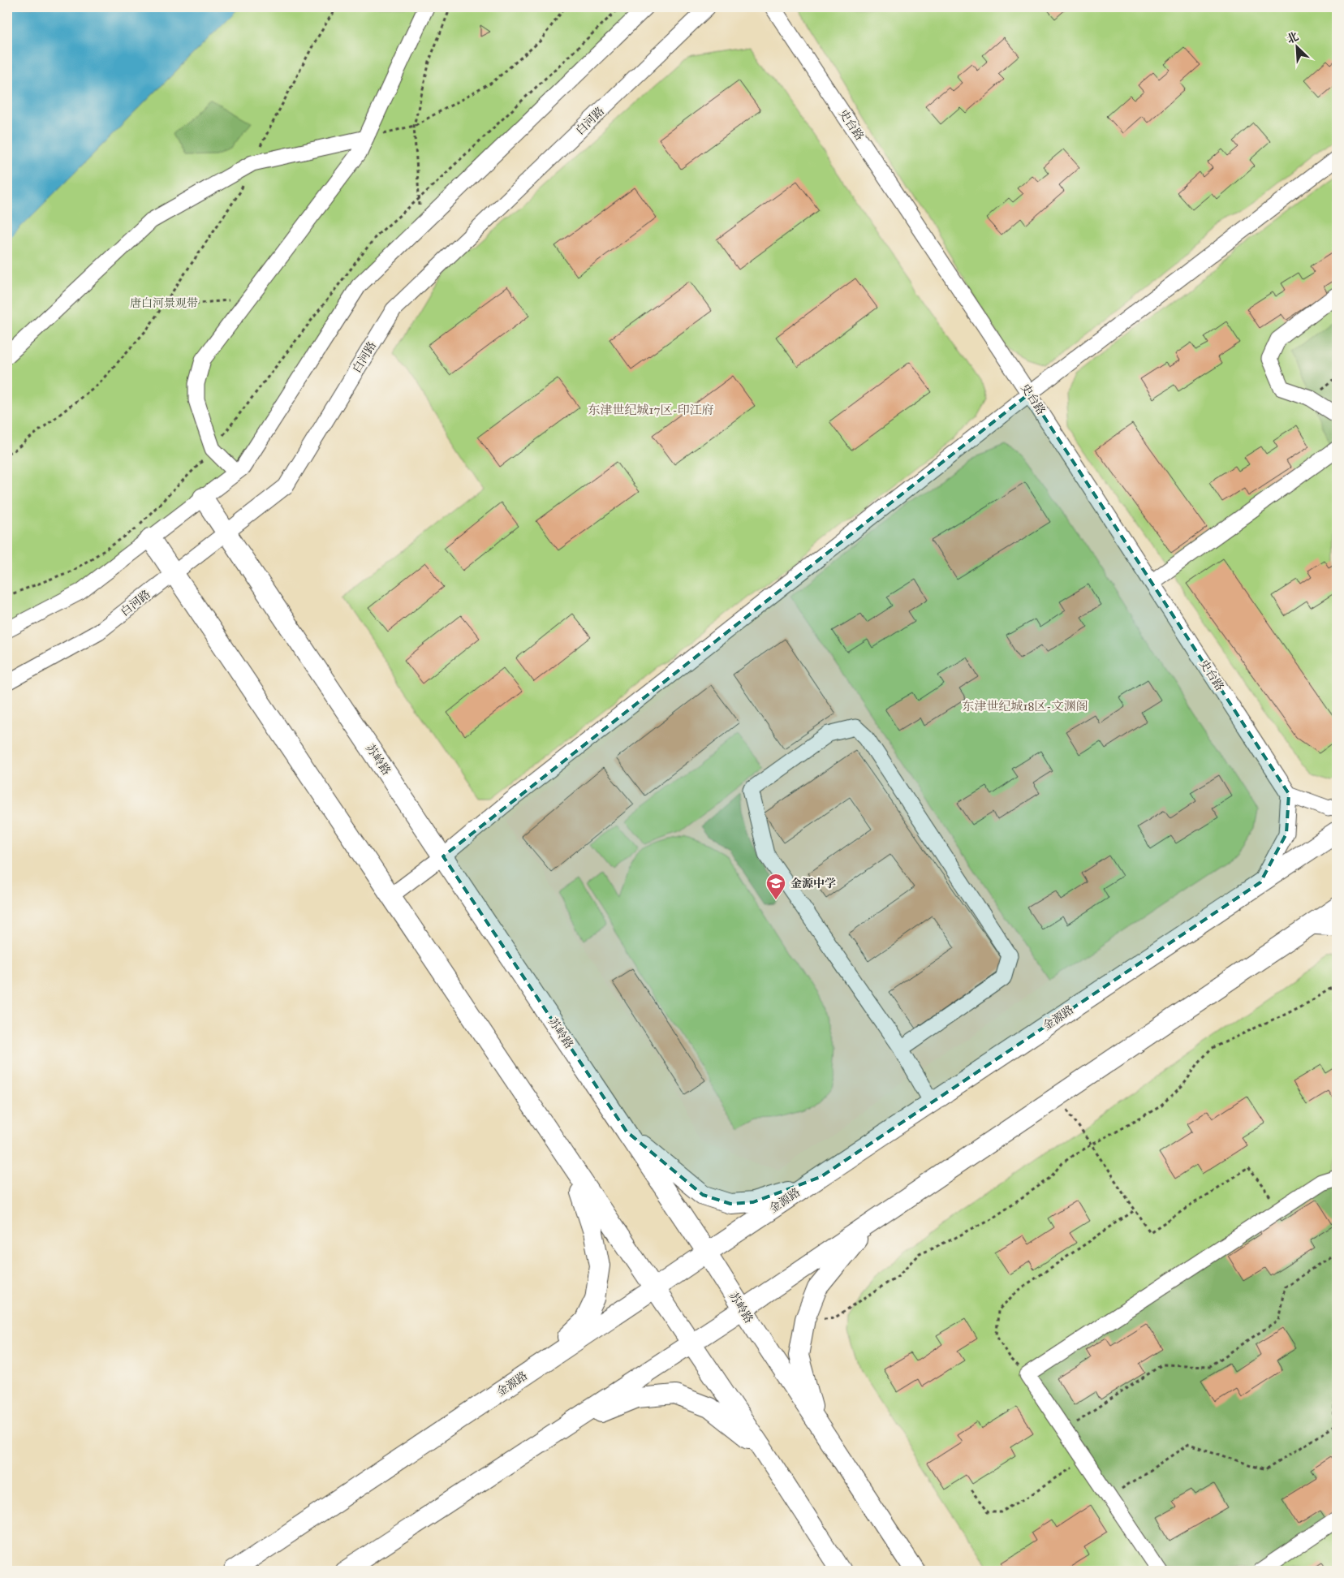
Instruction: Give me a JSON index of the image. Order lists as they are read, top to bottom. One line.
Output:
{"streets":{"main road":["苏岭路","金源路"],"street":["白河路","史台路"]},"crossings":[["白河路","苏岭路"],["苏岭路","金源路"]],"districts":["东津世纪城17区-印江府","东津世纪城18区-文渊阁"],"parks":["唐白河景观带"],"places":{"school or university":["金源中学"]},"north":"top left"}
